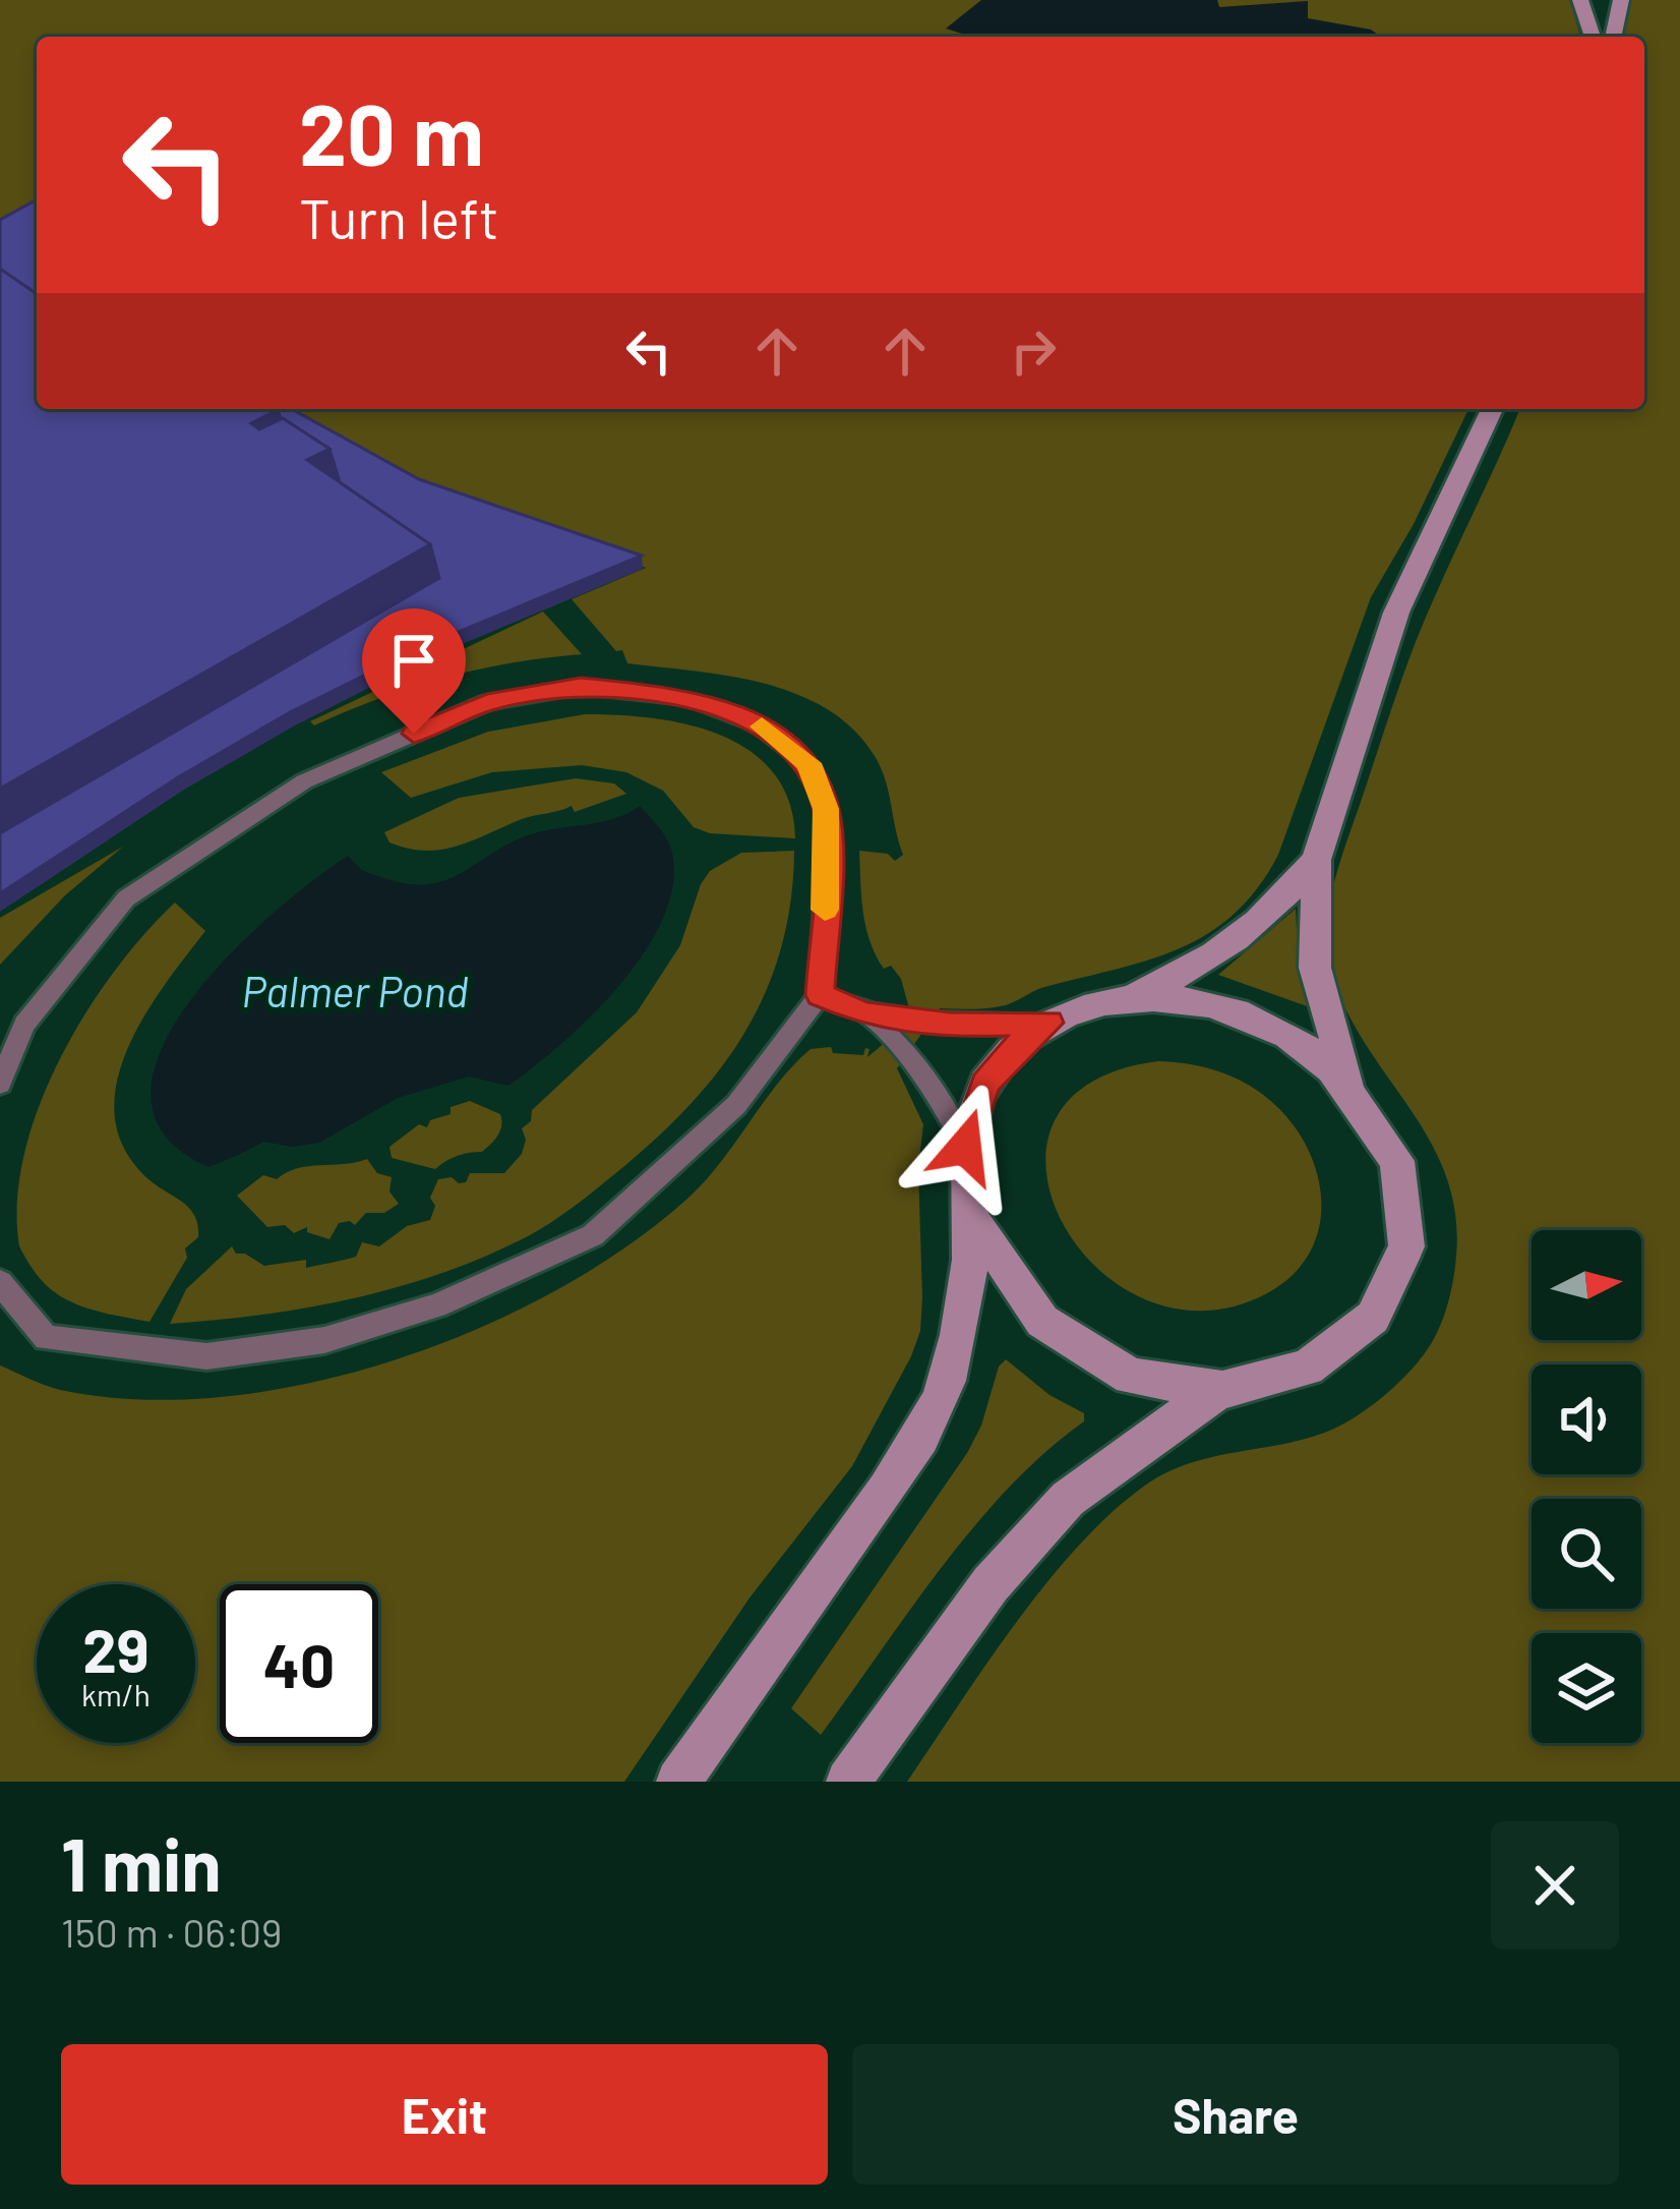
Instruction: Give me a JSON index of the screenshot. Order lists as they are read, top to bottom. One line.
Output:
{"water":["Palmer Pond"],"north":"right","page":{"turn":["20 m","Turn left"],"speed":"29 km/h","limit":"40","heading":["1 min","150 m · 06:09"],"buttons":["Exit","Share"]}}
